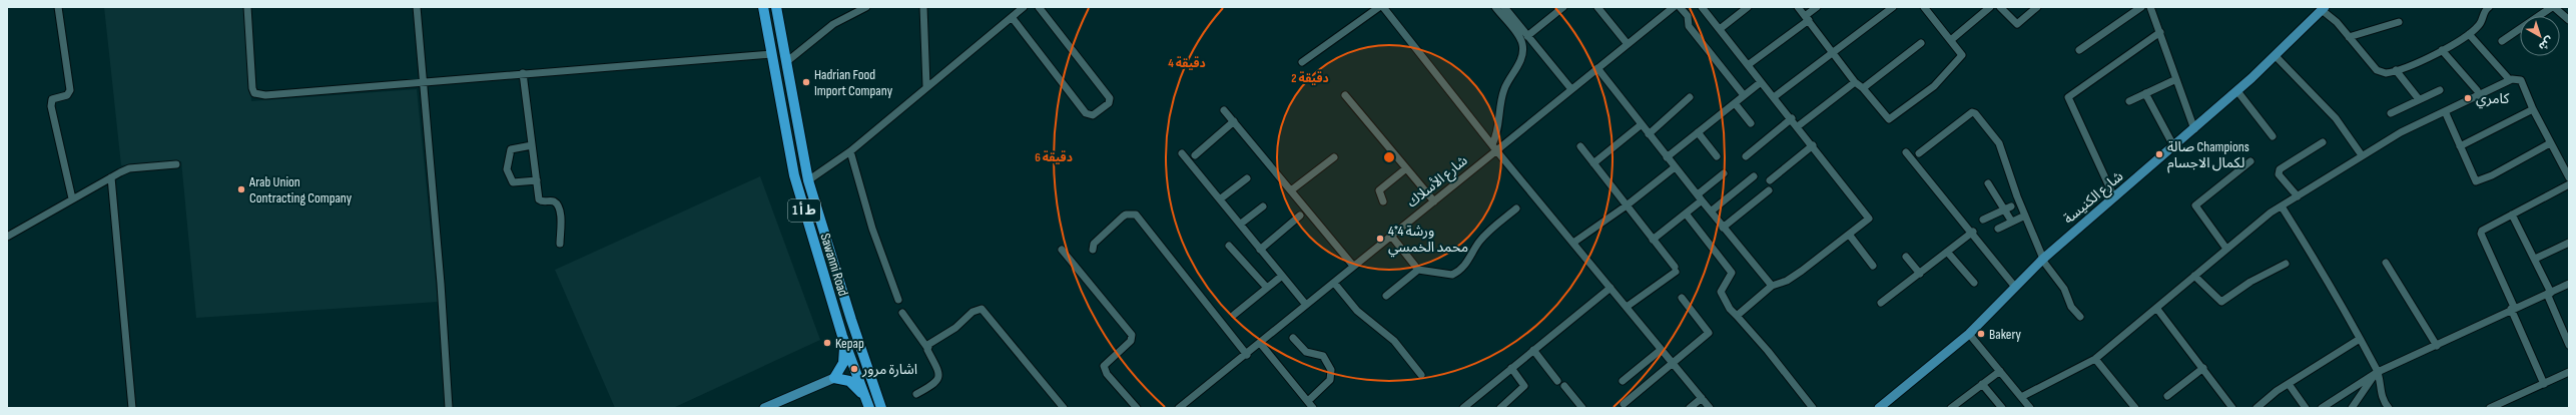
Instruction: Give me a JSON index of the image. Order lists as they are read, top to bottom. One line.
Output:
{"streets":{"highway":["ط أ 1","Sawanni Road"],"main road":["شارع الكنيسة"],"street":["شارع الأسلاك"]},"places":["Hadrian Food Import Company","كامري","صالة Champions لكمال الاجسام","Arab Union Contracting Company","4*4 ورشة محمد الخمسي","Bakery","Kepap","اشارة مرور"],"north":"bottom right","rings":["4 دقيقة","2 دقيقة","6 دقيقة"]}
